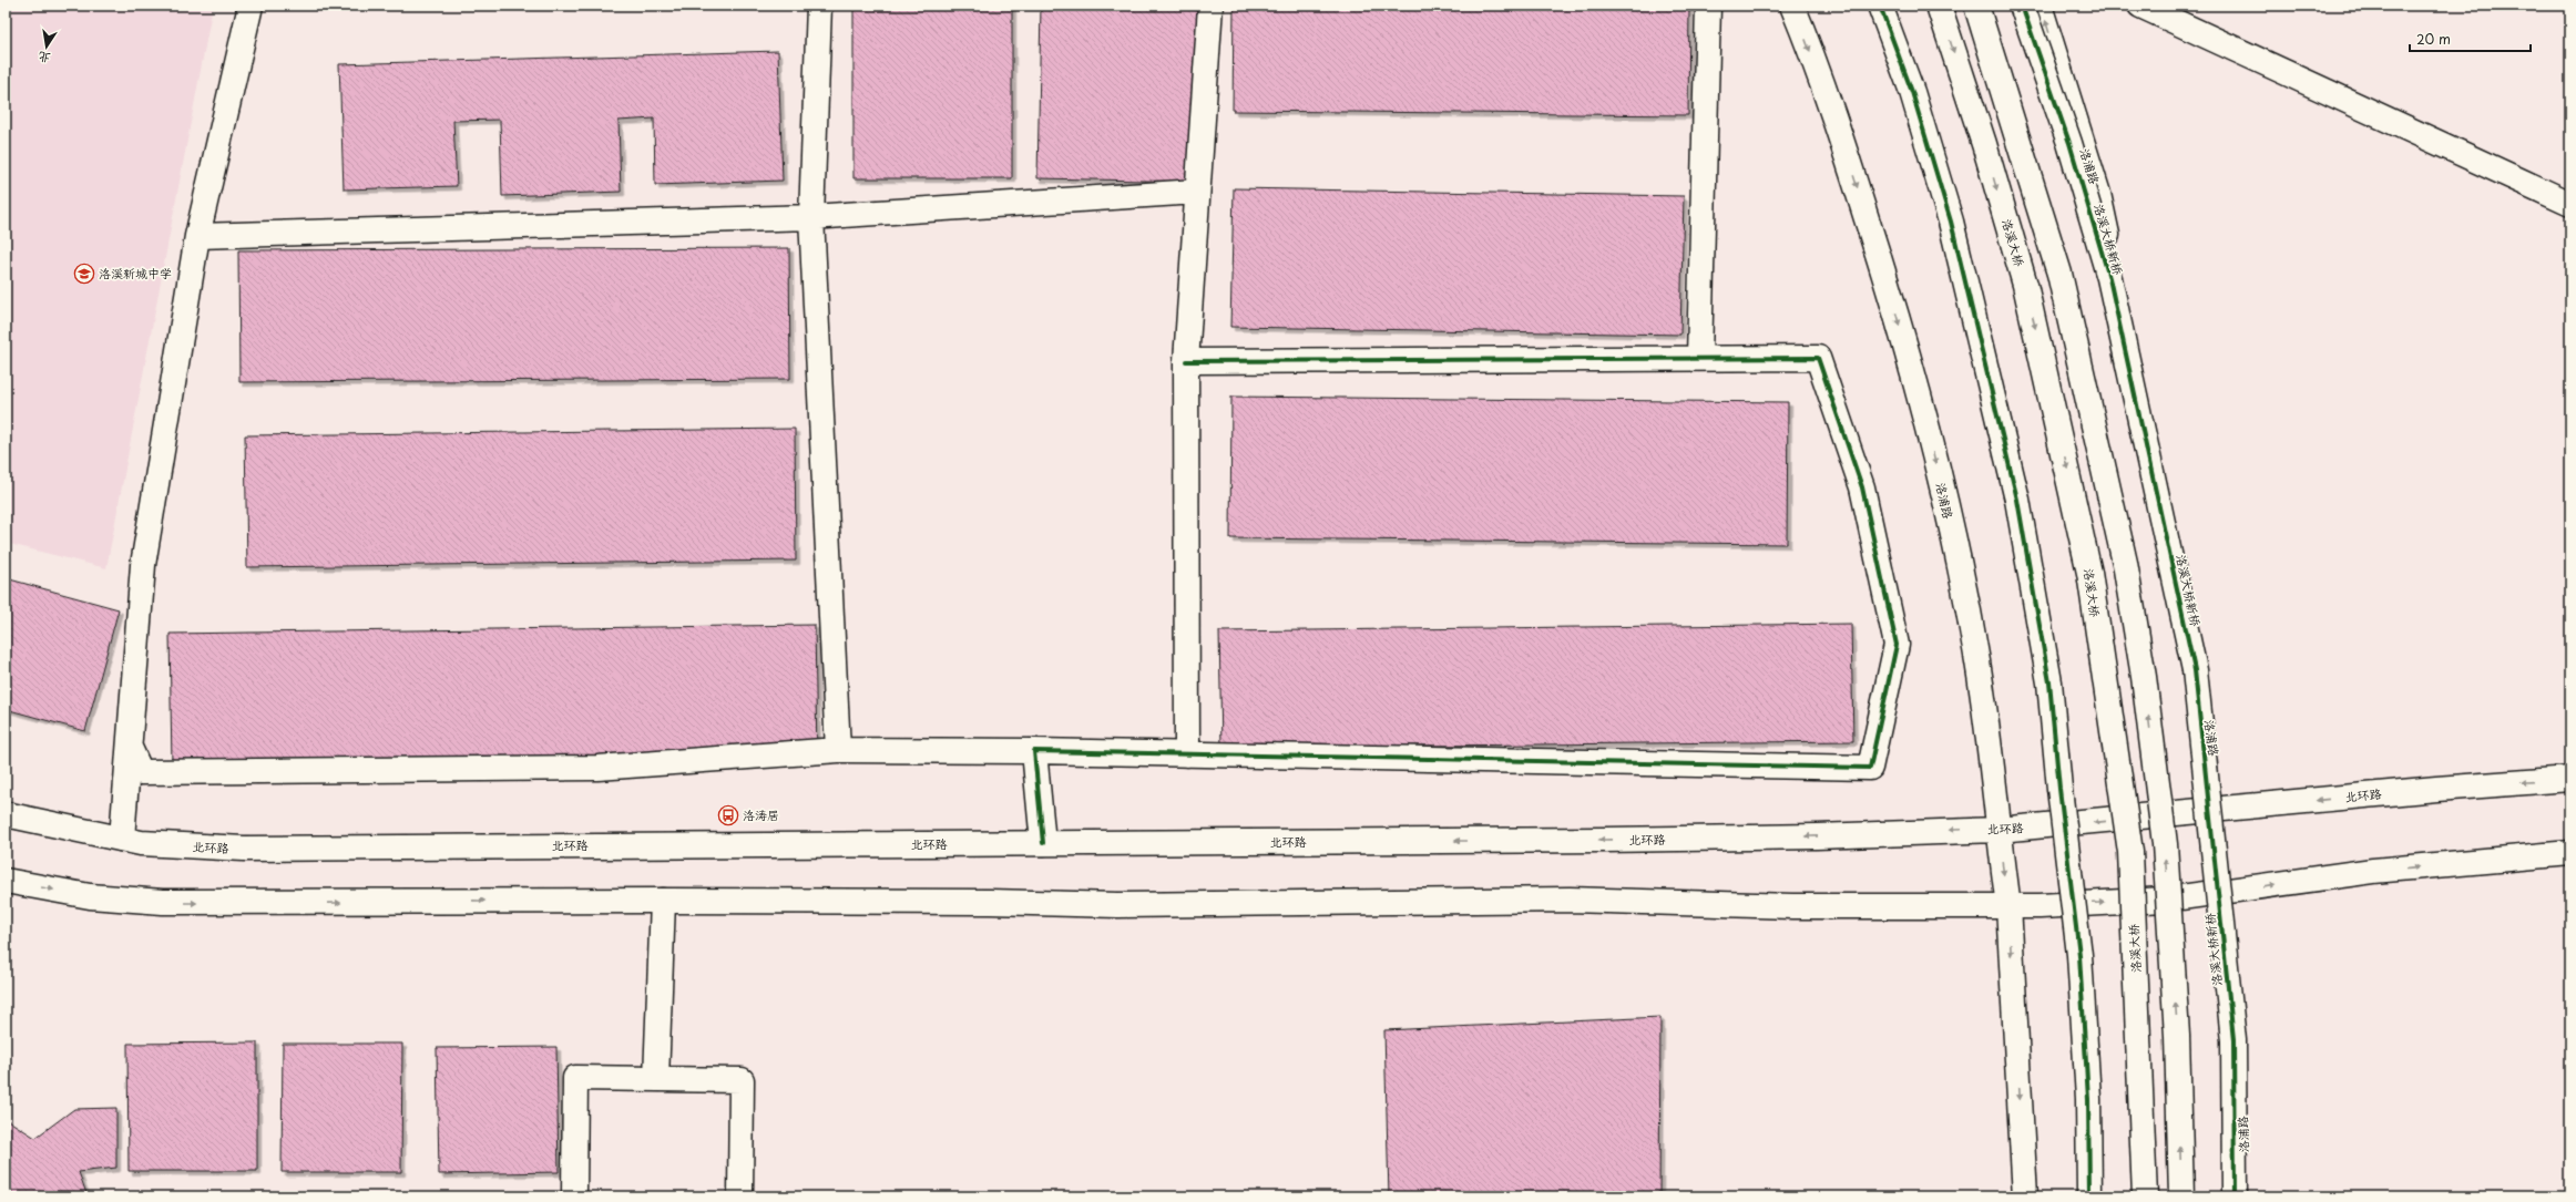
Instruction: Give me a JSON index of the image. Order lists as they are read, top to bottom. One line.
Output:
{"streets":{"main road":["洛浦路","洛溪大桥新桥","洛溪大桥","北环路"]},"crossings":[["洛浦路","北环路"]],"places":{"school or university":["洛溪新城中学"],"bus stop":["洛涛居"]},"scale_bar":"20 m","north":"bottom"}
